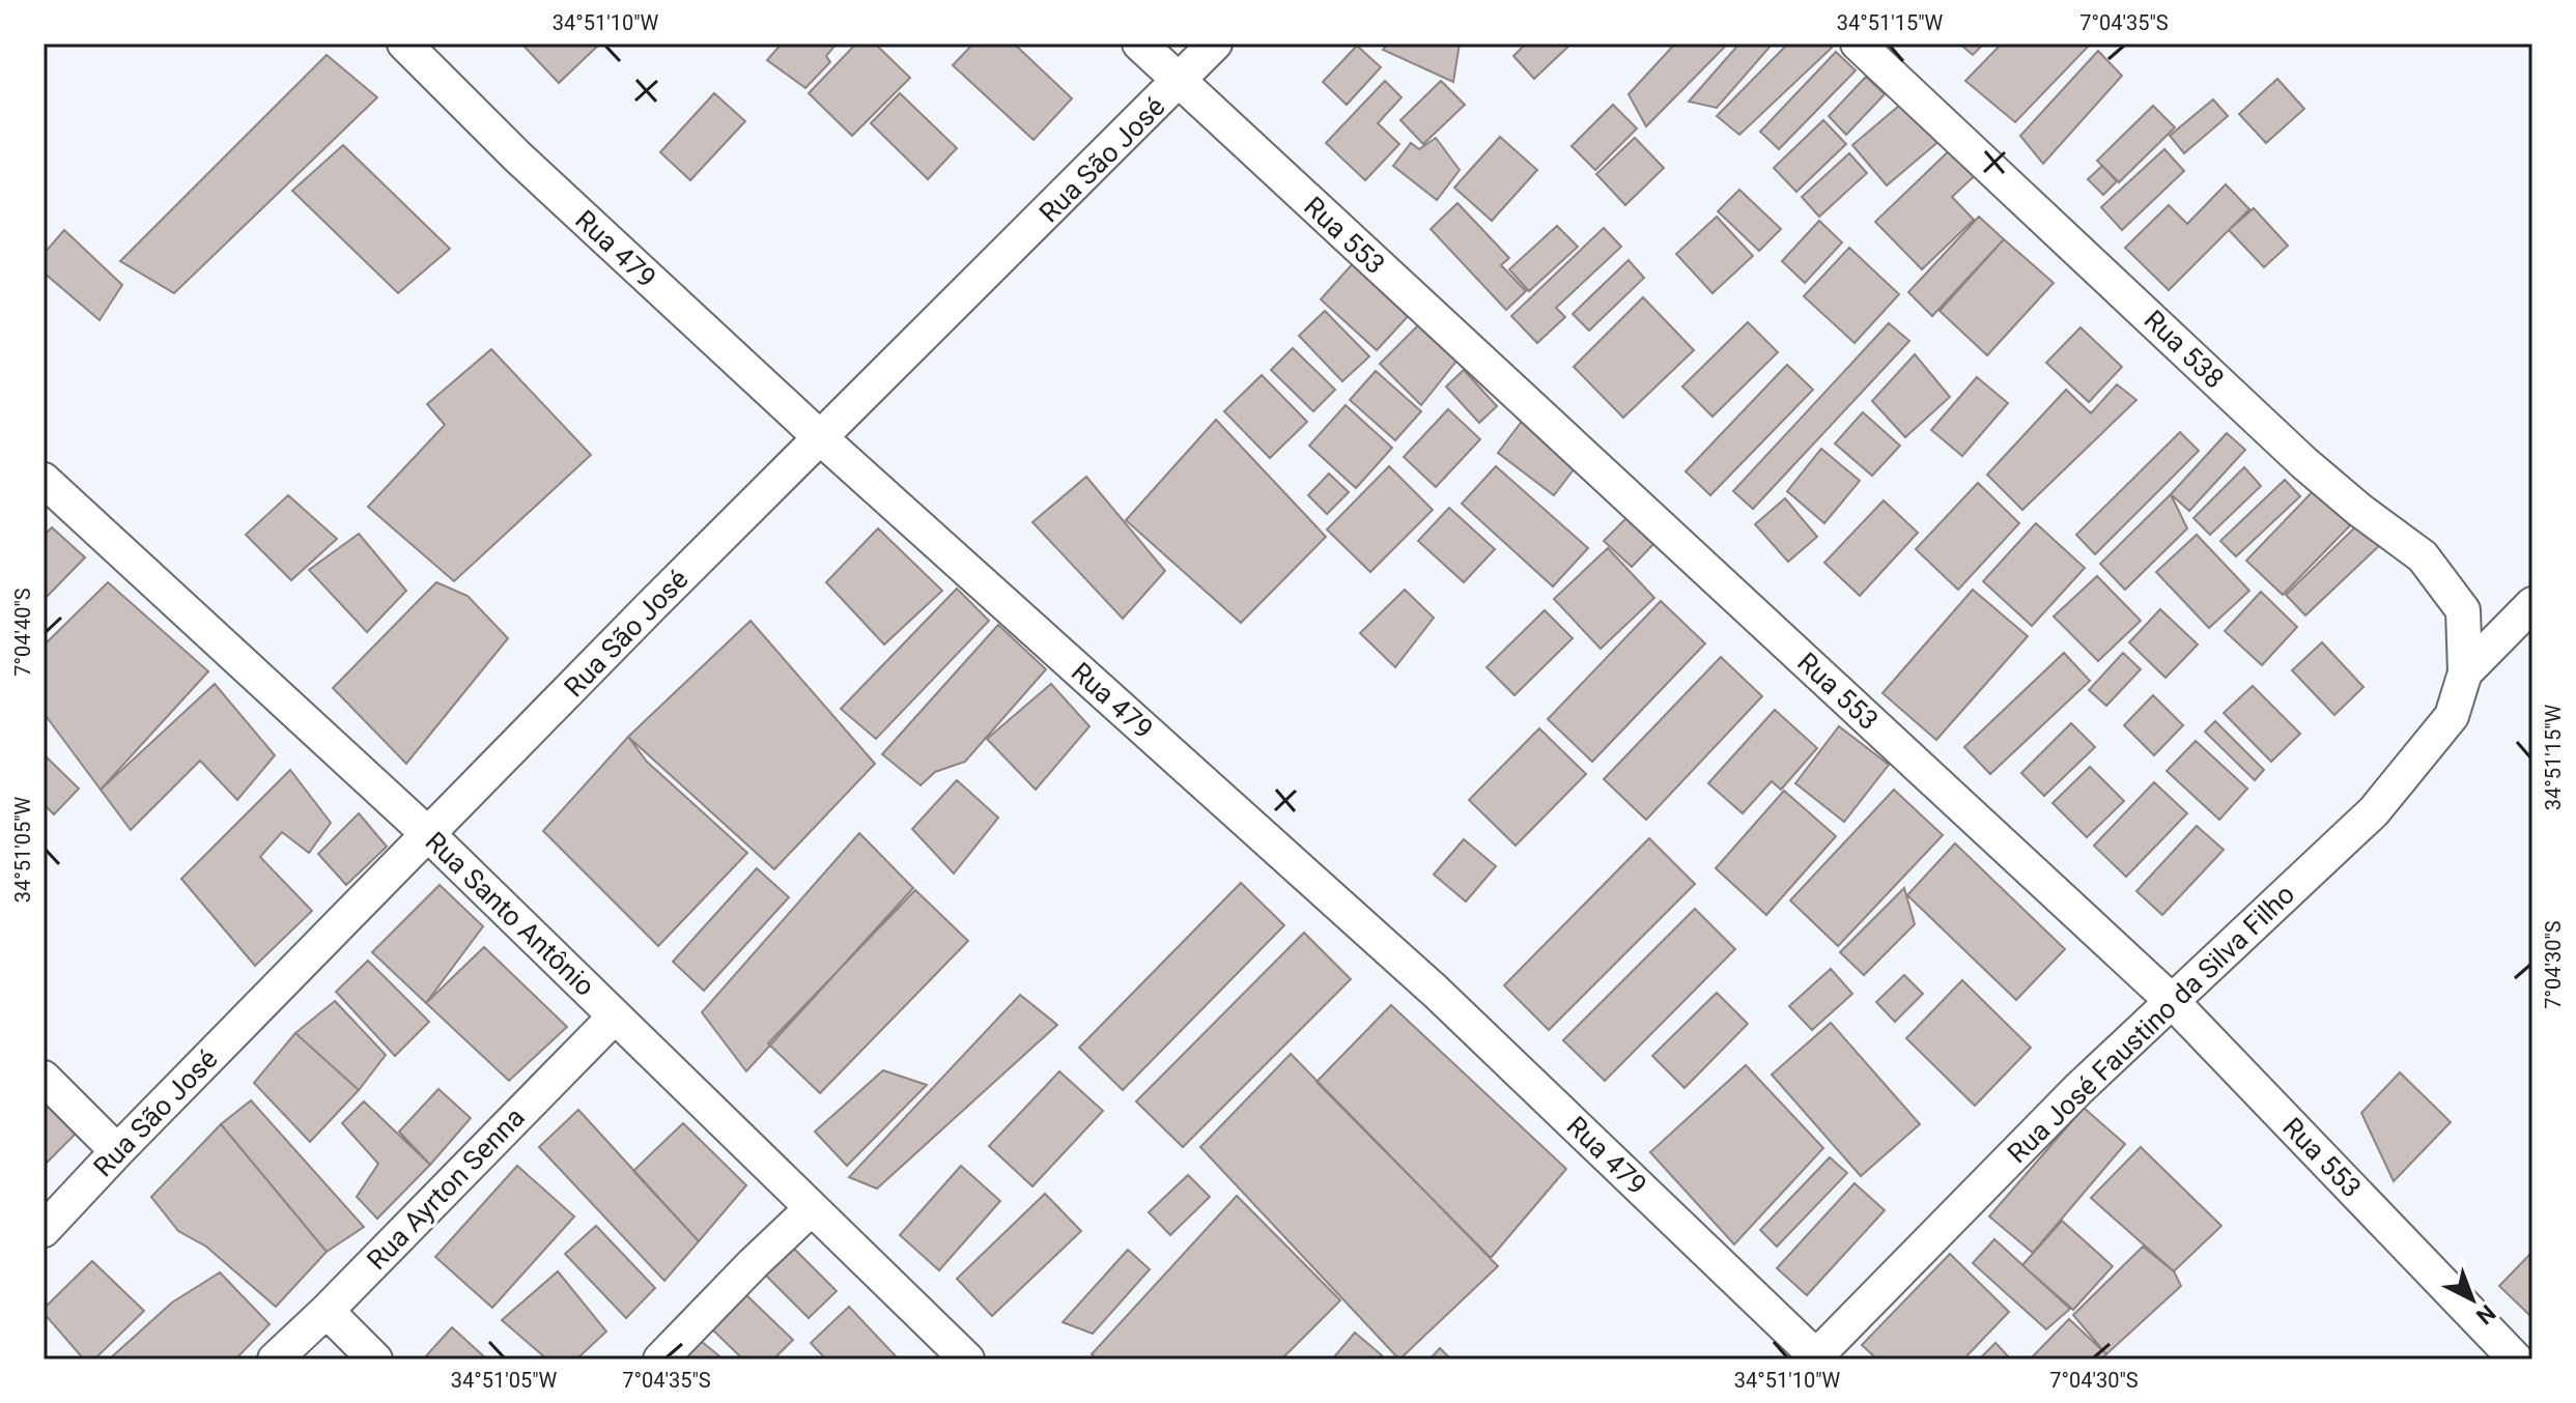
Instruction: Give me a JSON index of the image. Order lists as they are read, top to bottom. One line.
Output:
{"streets":{"street":["Rua São José","Rua 553","Rua 479","Rua 538","Rua Santo Antônio","Rua José Faustino da Silva Filho","Rua Ayrton Senna"]},"crossings":[["Rua São José","Rua 553"],["Rua São José","Rua 479"],["Rua São José","Rua Santo Antônio"],["Rua 553","Rua José Faustino da Silva Filho"],["Rua 479","Rua José Faustino da Silva Filho"],["Rua 538","Rua José Faustino da Silva Filho"],["Rua Santo Antônio","Rua Ayrton Senna"]],"north":"bottom right","coordinates":["34°51'10\"W","34°51'15\"W","7°04'35\"S","7°04'40\"S","34°51'05\"W","7°04'30\"S"]}
